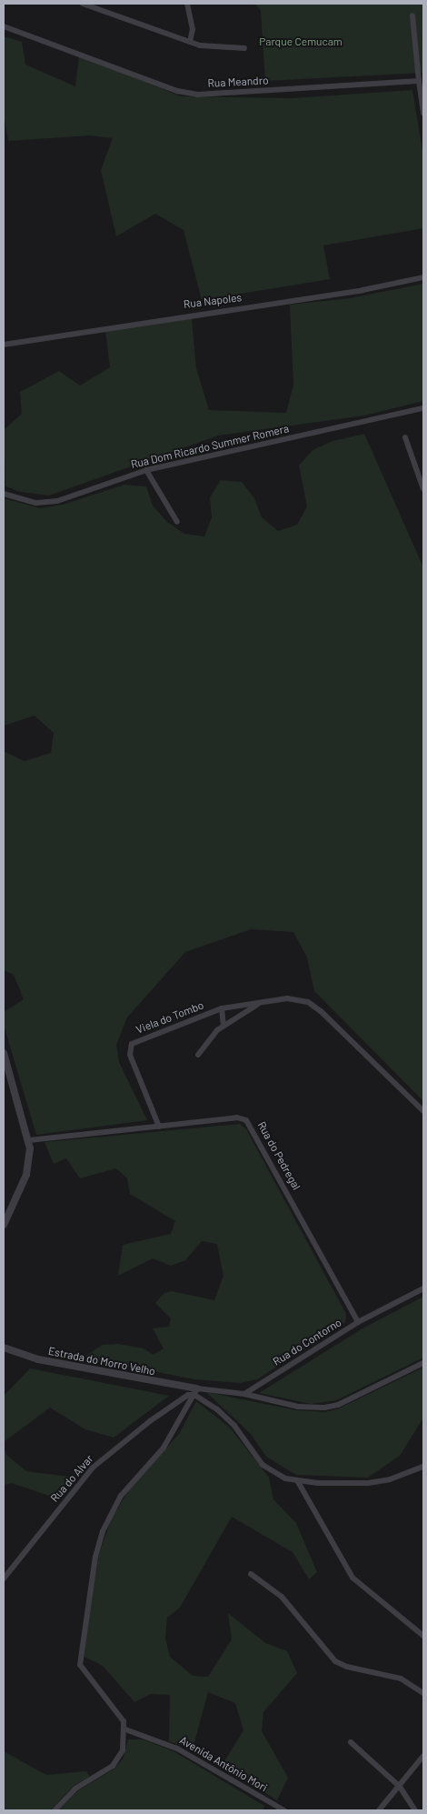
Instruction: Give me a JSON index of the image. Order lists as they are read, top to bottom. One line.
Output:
{"streets":{"street":["Rua Meandro","Rua Napoles","Rua Dom Ricardo Summer Romera","Viela do Tombo","Rua do Pedregal","Rua do Contorno","Estrada do Morro Velho","Rua do Alvar","Avenida Antônio Mori"]},"crossings":[["Viela do Tombo","Rua do Pedregal"],["Rua do Pedregal","Rua do Contorno"],["Estrada do Morro Velho","Rua do Alvar"]],"parks":["Parque Cemucam"]}
